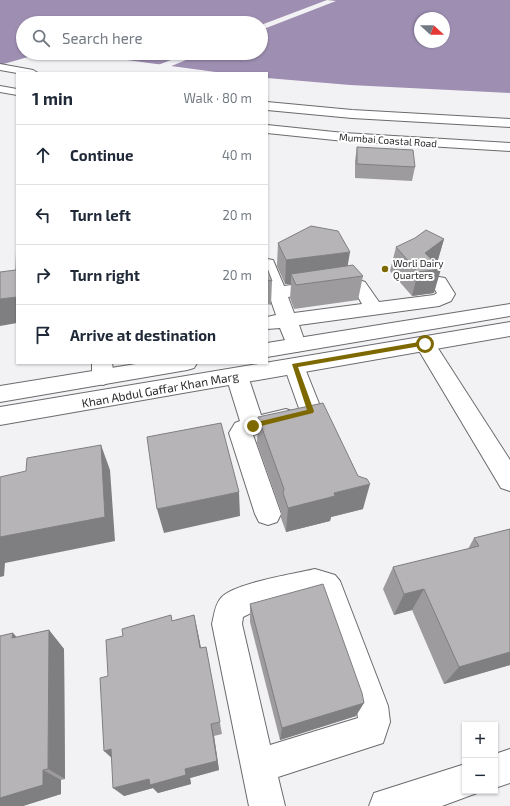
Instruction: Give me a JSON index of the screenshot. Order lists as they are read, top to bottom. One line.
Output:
{"streets":{"main road":["Mumbai Coastal Road","Khan Abdul Gaffar Khan Marg"]},"places":["Worli Dairy Quarters"],"north":"right","page":{"search":"Search here","heading":["1 min","Walk · 80 m"],"list":[["Continue","40 m"],["Turn left","20 m"],["Turn right","20 m"],"Arrive at destination"],"map_buttons":["+","−"]}}
